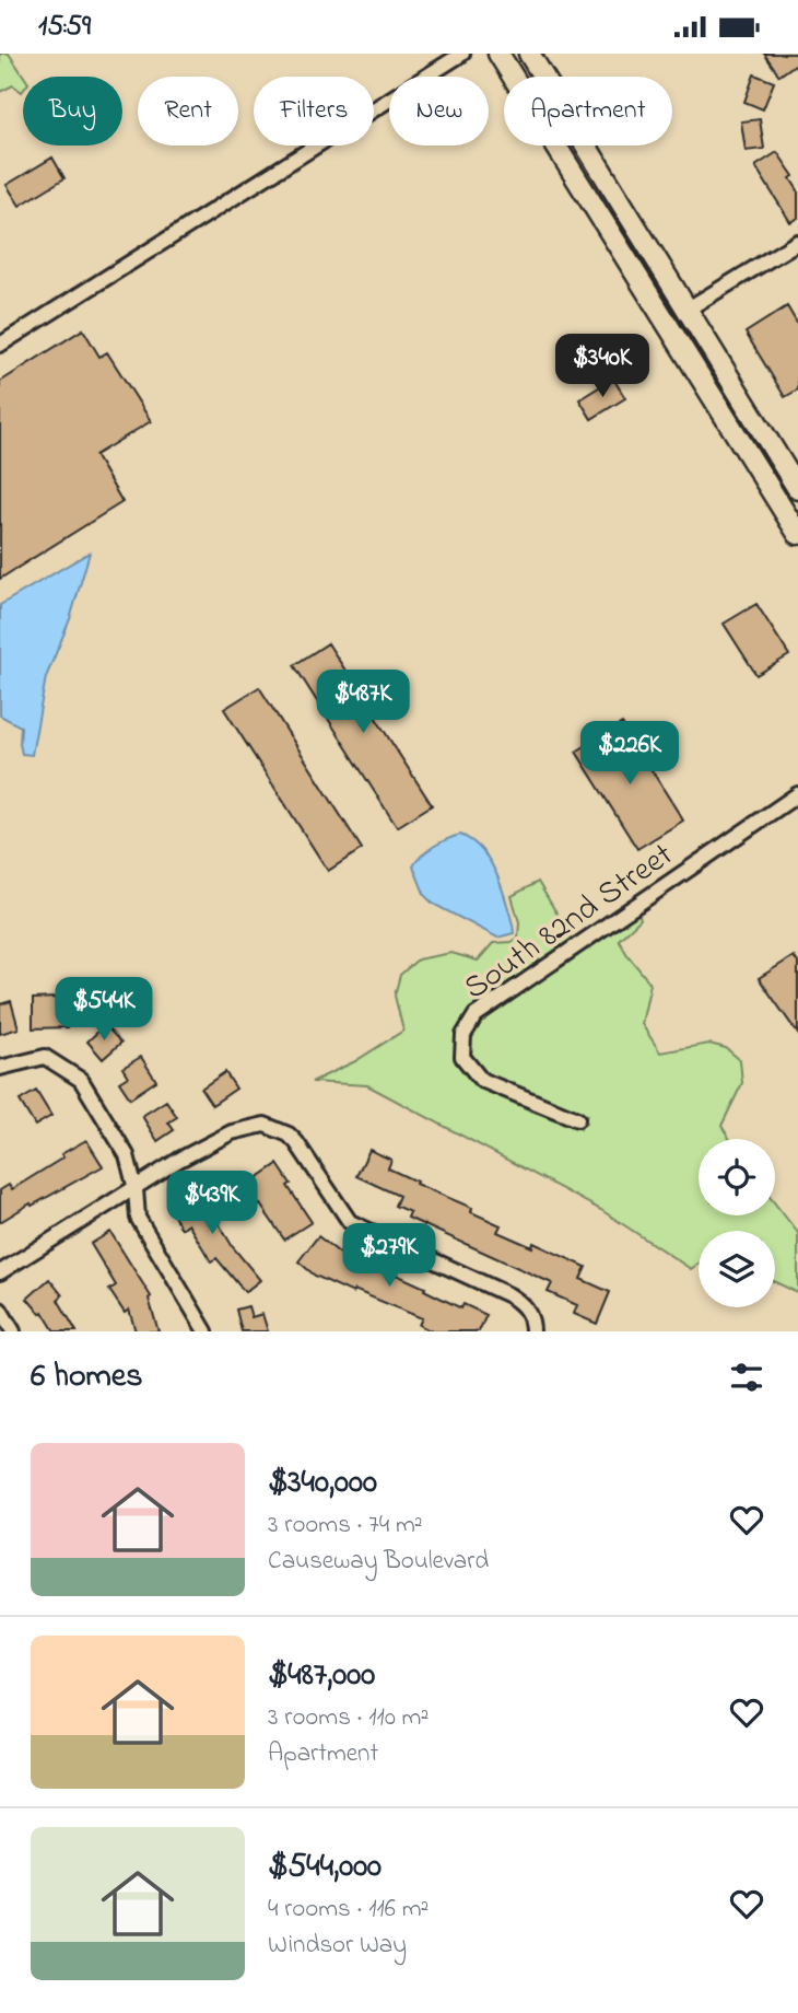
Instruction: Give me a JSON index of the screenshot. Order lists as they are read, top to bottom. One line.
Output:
{"streets":{"street":["South 82nd Street"]},"page":{"status":"15:59","chip":["Buy","Rent","Filters","New","Apartment"],"price":["$340K","$487K","$226K","$544K","$439K","$279K"],"heading":"6 homes","list":[{"name":"$340,000","note":"3 rooms · 74 m² · Causeway Boulevard"},{"name":"$487,000","note":"3 rooms · 110 m² · Apartment"},{"name":"$544,000","note":"4 rooms · 116 m² · Windsor Way"}]}}
